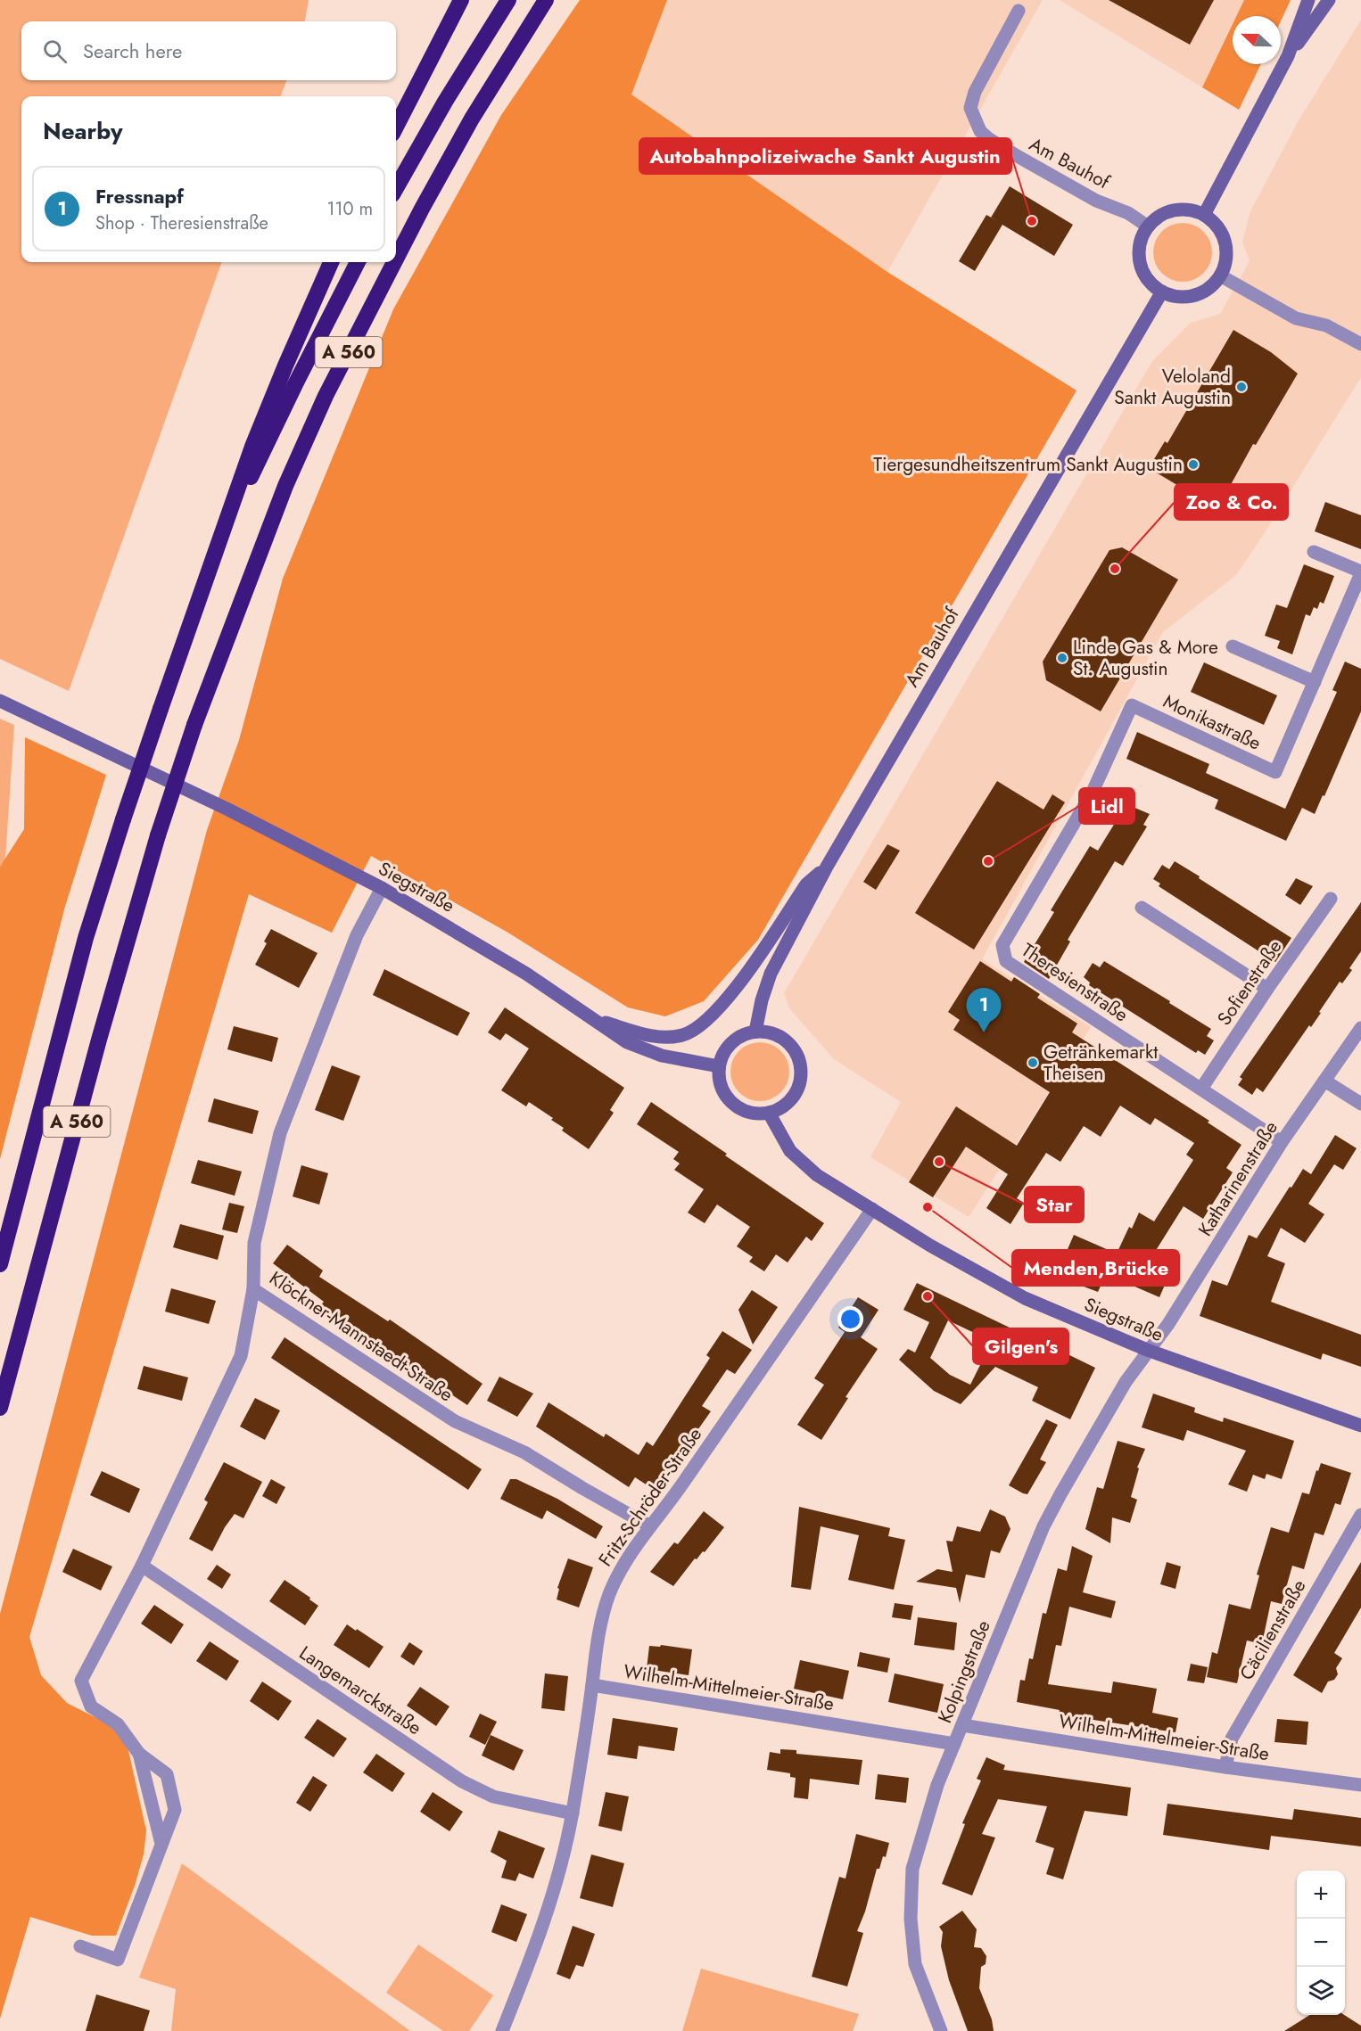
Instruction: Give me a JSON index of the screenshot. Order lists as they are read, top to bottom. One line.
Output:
{"streets":{"highway":["A 560"],"main road":["Am Bauhof","Siegstraße"],"street":["Monikastraße","Theresienstraße","Sofienstraße","Katharinenstraße","Klöckner-Mannstaedt-Straße","Fritz-Schröder-Straße","Cäcilienstraße","Kolpingstraße","Wilhelm-Mittelmeier-Straße","Langemarckstraße"]},"crossings":[["Am Bauhof","Siegstraße"],["Monikastraße","Theresienstraße"],["Siegstraße","Katharinenstraße"],["Siegstraße","Klöckner-Mannstaedt-Straße"],["Siegstraße","Fritz-Schröder-Straße"],["Siegstraße","Kolpingstraße"],["Theresienstraße","Sofienstraße"],["Theresienstraße","Katharinenstraße"],["Katharinenstraße","Kolpingstraße"],["Klöckner-Mannstaedt-Straße","Fritz-Schröder-Straße"],["Fritz-Schröder-Straße","Wilhelm-Mittelmeier-Straße"],["Fritz-Schröder-Straße","Langemarckstraße"],["Cäcilienstraße","Wilhelm-Mittelmeier-Straße"],["Kolpingstraße","Wilhelm-Mittelmeier-Straße"]],"places":["Autobahnpolizeiwache Sankt Augustin","Veloland Sankt Augustin","Tiergesundheitszentrum Sankt Augustin","Zoo & Co.","Linde Gas & More St. Augustin","Lidl","Getränkemarkt Theisen","Star","Menden,Brücke","Gilgen's"],"north":"left","page":{"search":"Search here","heading":"Nearby","list":[{"mark":"1","name":"Fressnapf","note":"Shop · Theresienstraße","value":"110 m"}],"pins":"1","map_buttons":["+","−"]}}
